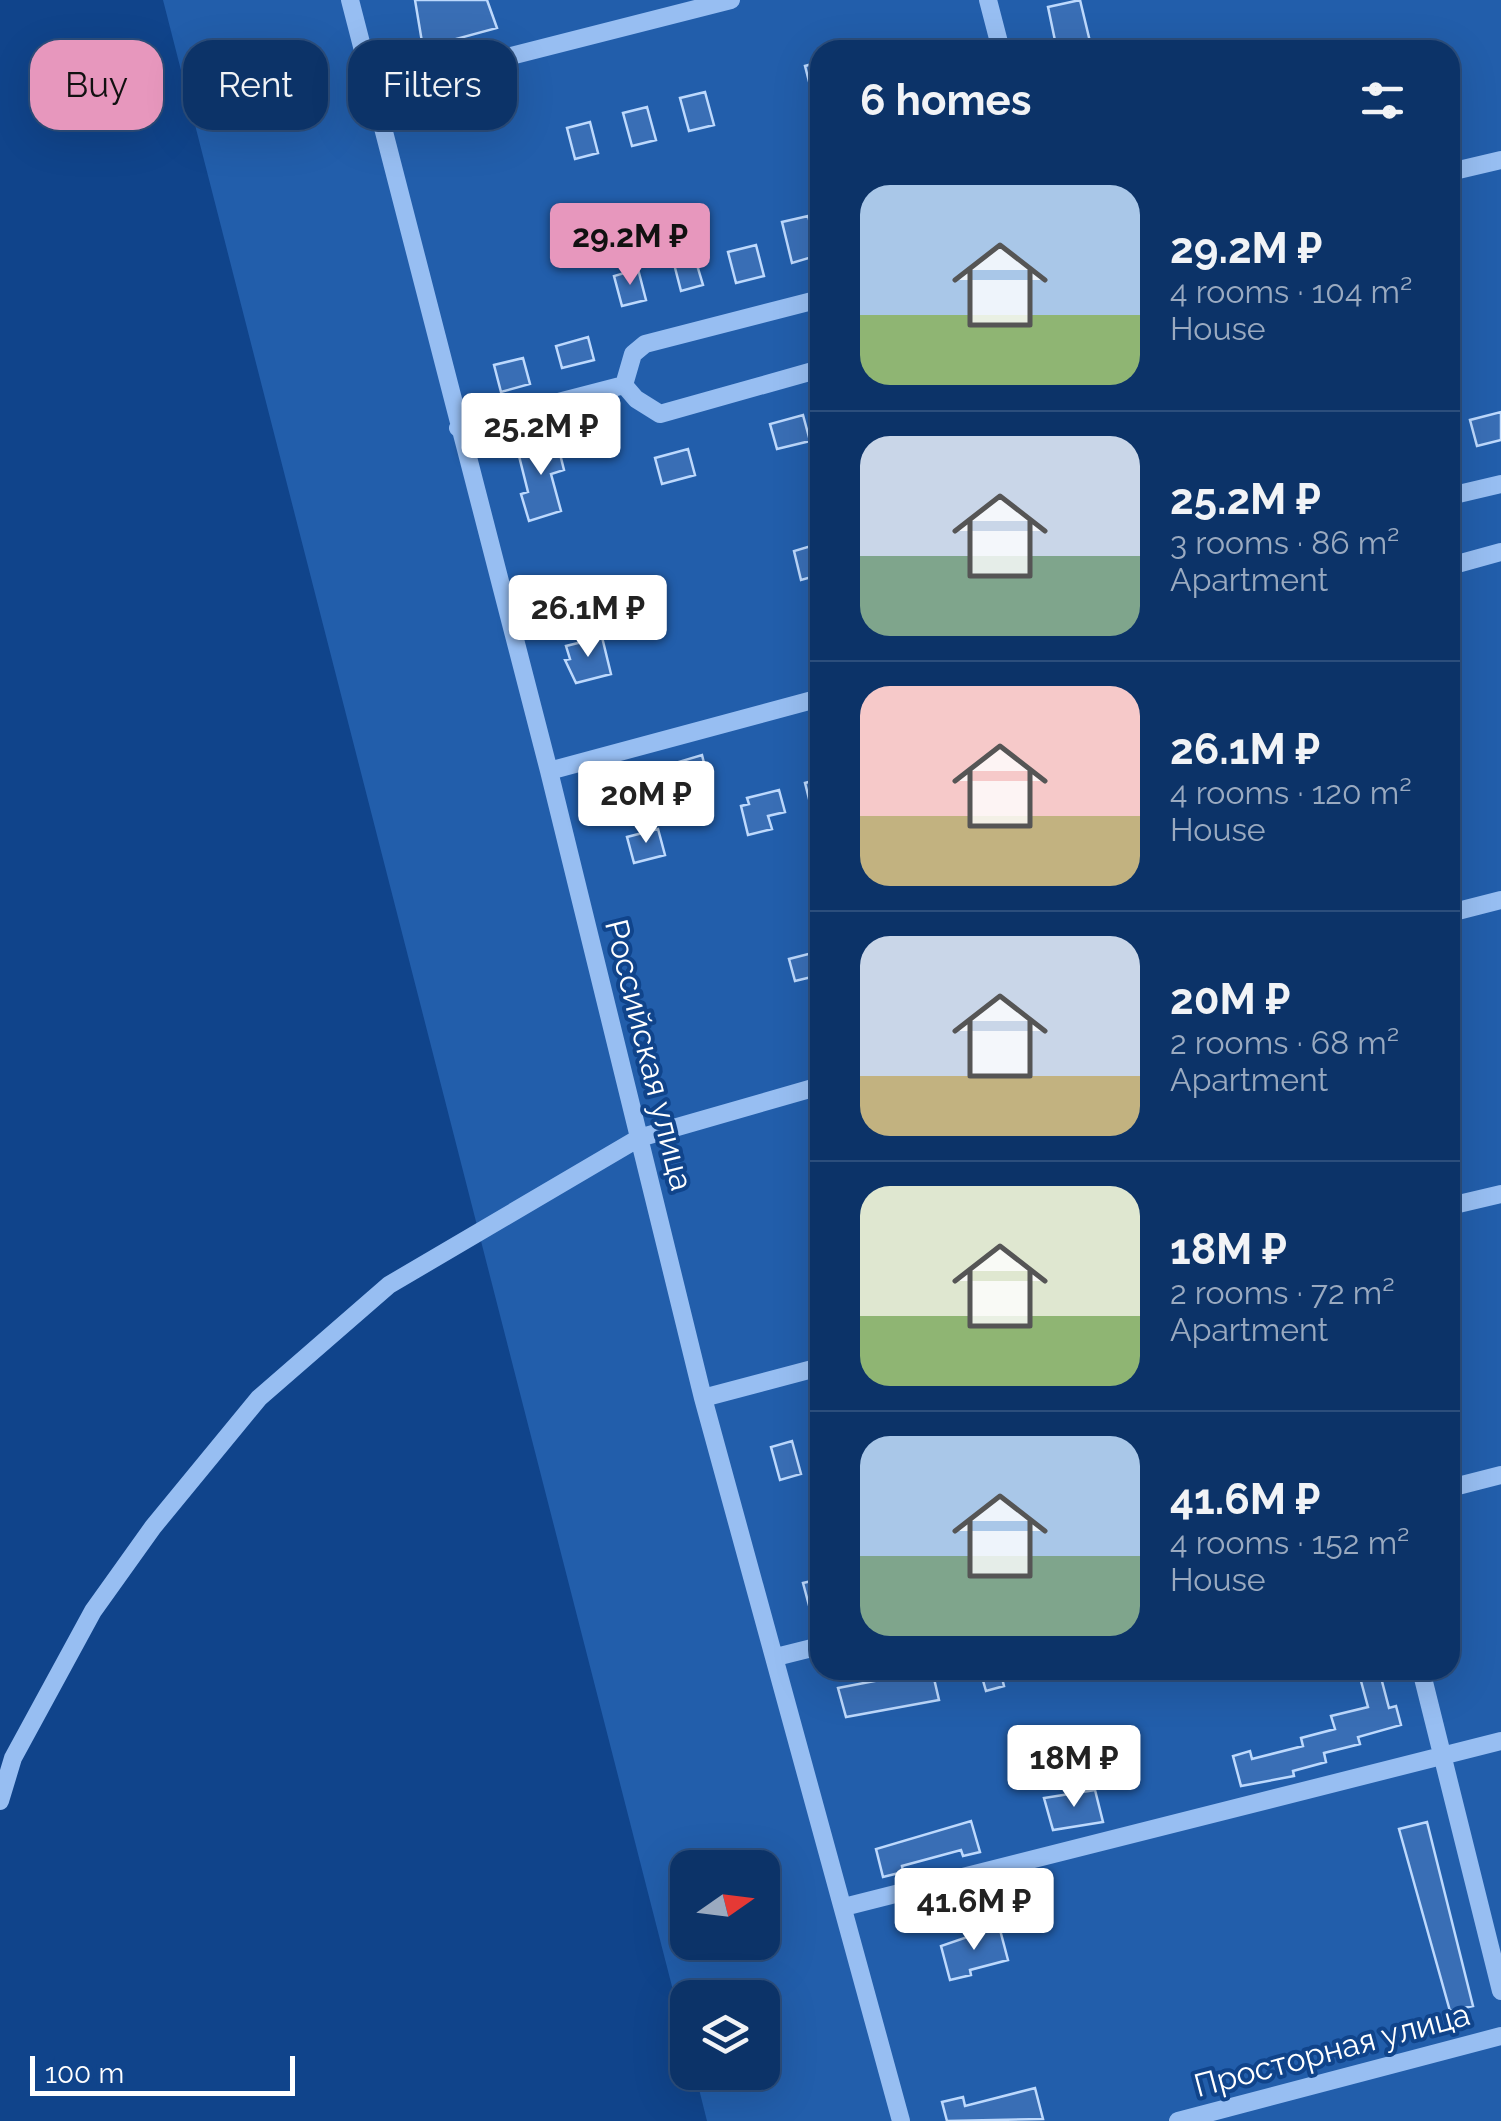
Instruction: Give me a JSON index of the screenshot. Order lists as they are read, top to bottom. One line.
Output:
{"streets":{"street":["Российская улица","Просторная улица"]},"scale_bar":"100 m","north":"right","page":{"chip":["Buy","Rent","Filters"],"heading":"6 homes","list":[{"name":"29.2M ₽","note":"4 rooms · 104 m² · House"},{"name":"25.2M ₽","note":"3 rooms · 86 m² · Apartment"},{"name":"26.1M ₽","note":"4 rooms · 120 m² · House"},{"name":"20M ₽","note":"2 rooms · 68 m² · Apartment"},{"name":"18M ₽","note":"2 rooms · 72 m² · Apartment"},{"name":"41.6M ₽","note":"4 rooms · 152 m² · House"}],"price":["29.2M ₽","25.2M ₽","26.1M ₽","20M ₽","18M ₽","41.6M ₽"],"scale":"100 m"}}
